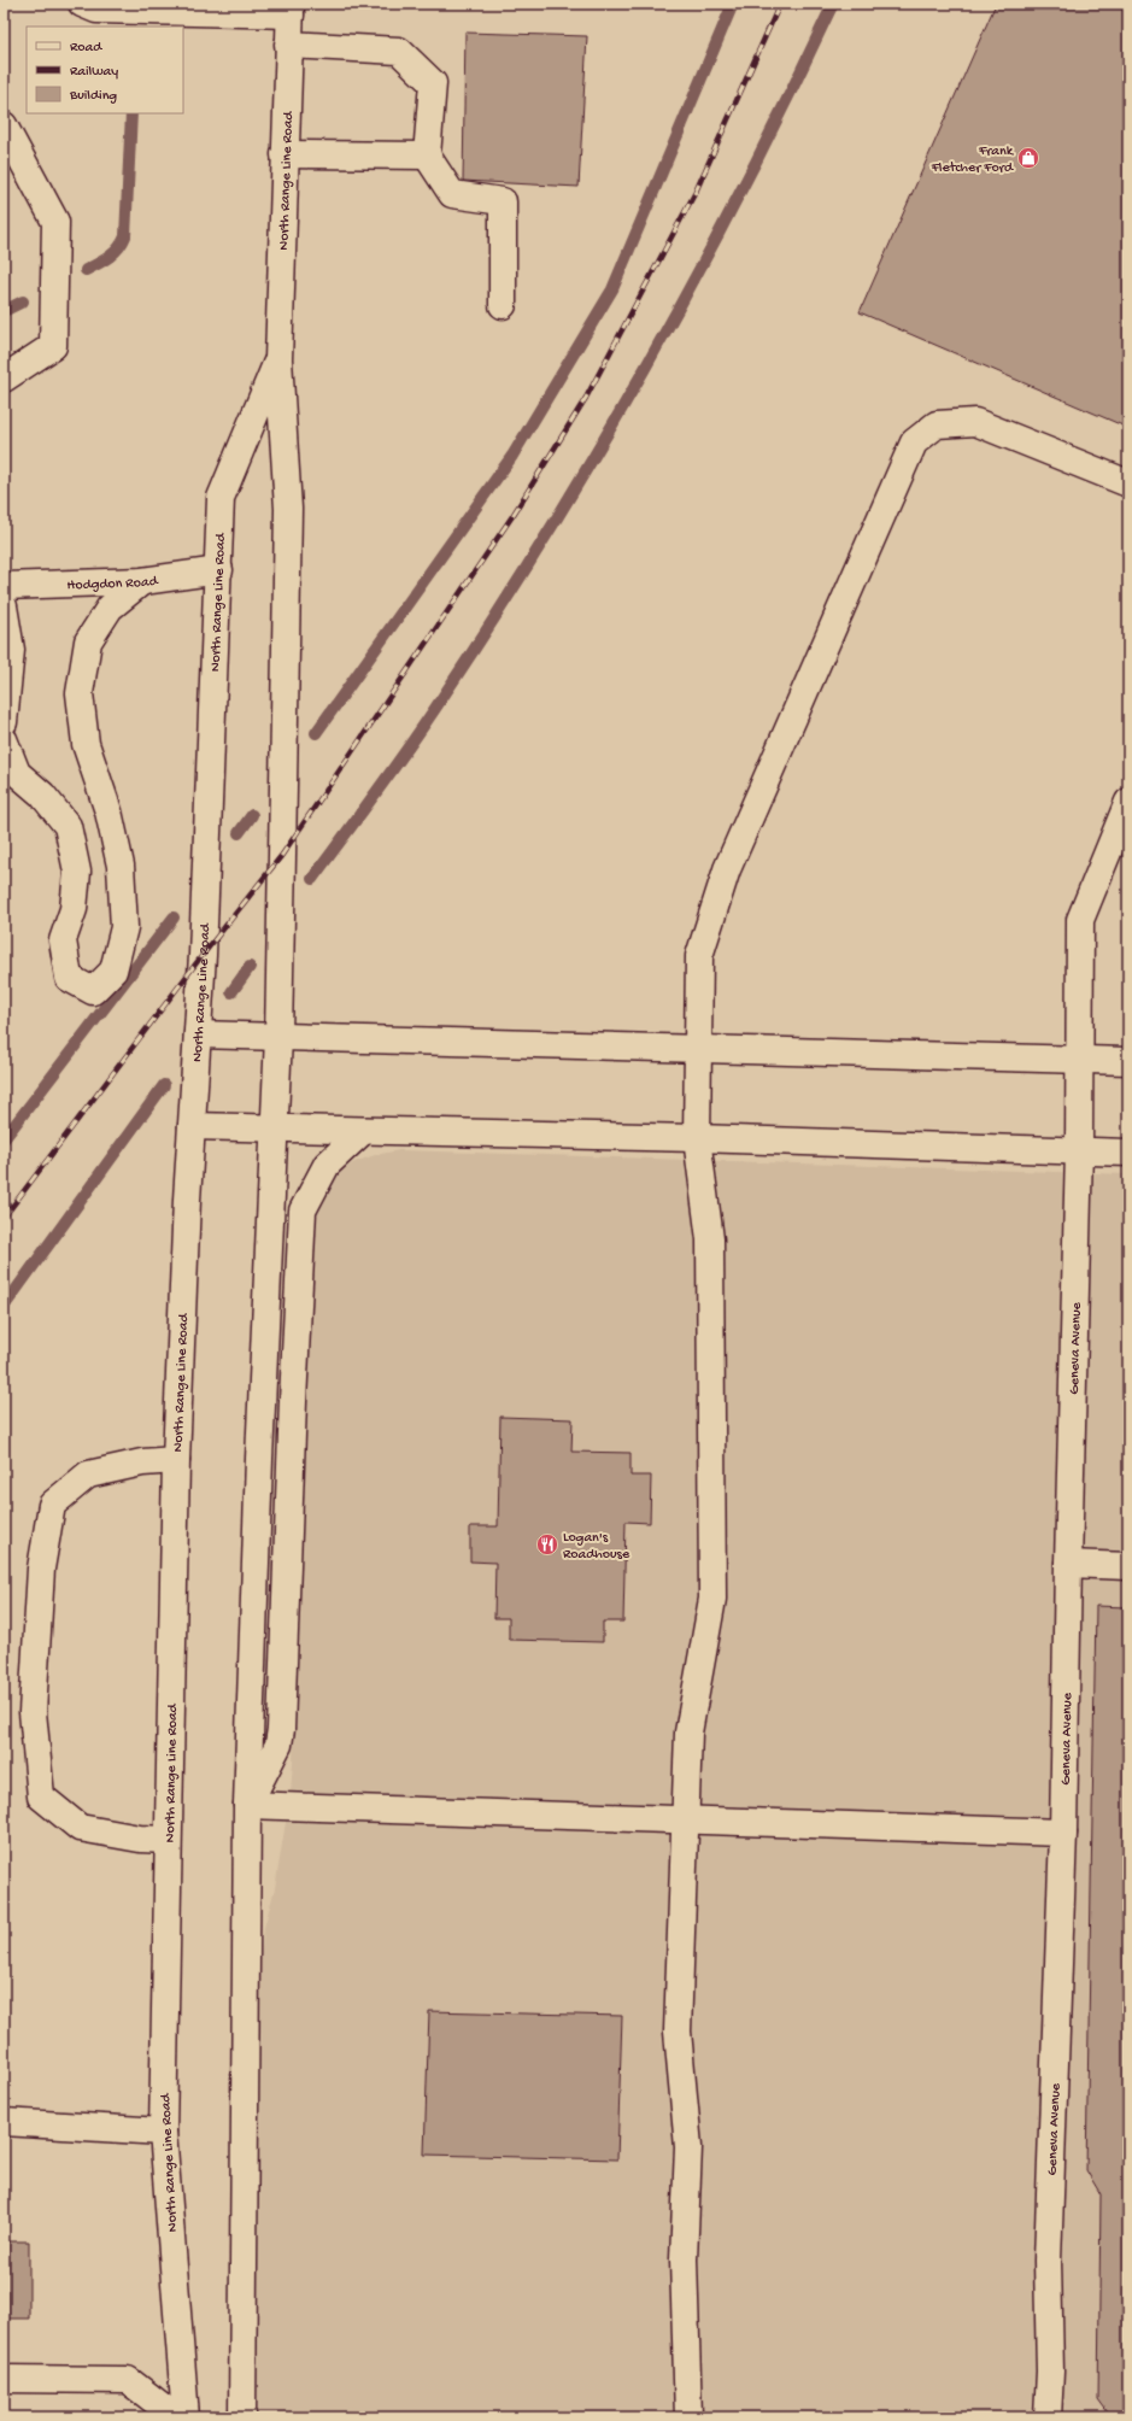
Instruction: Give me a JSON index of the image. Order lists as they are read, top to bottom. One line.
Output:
{"streets":{"main road":["North Range Line Road","Hodgdon Road","Geneva Avenue"]},"crossings":[["North Range Line Road","Hodgdon Road"]],"places":{"shop":["Frank Fletcher Ford"],"restaurant":["Logan's Roadhouse"]},"legend":["Road","Railway","Building"]}
